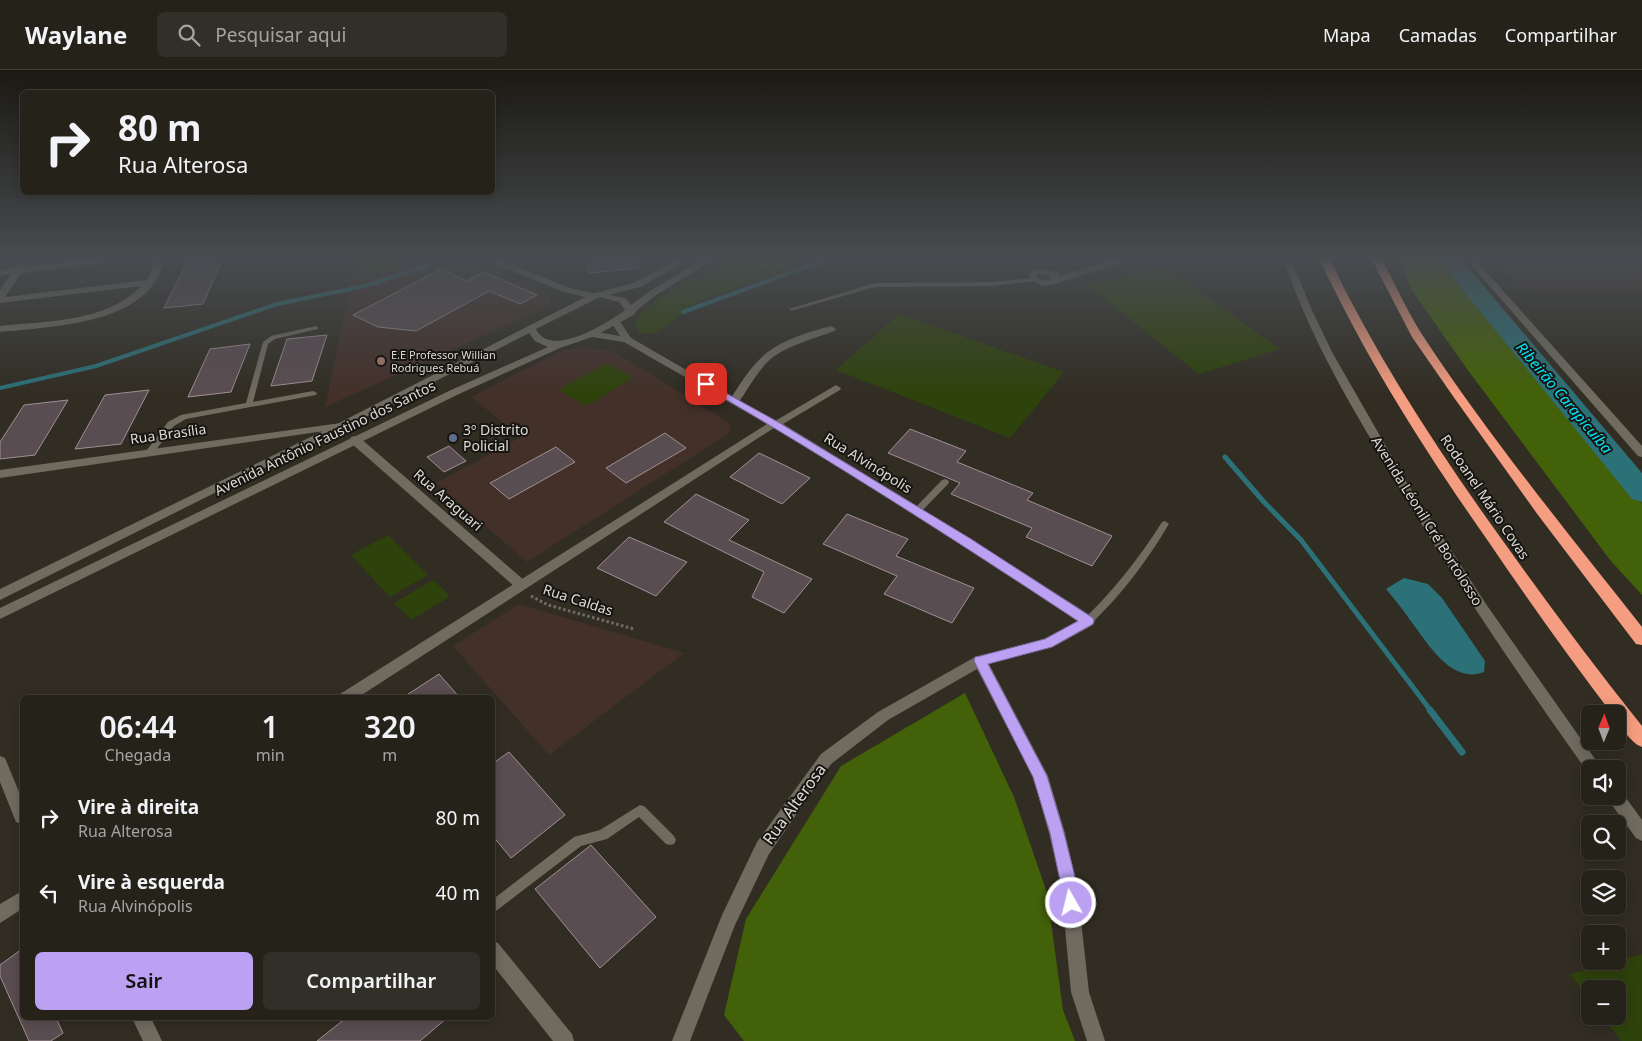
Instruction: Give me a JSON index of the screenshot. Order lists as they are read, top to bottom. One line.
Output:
{"streets":{"highway":["Rodoanel Mário Covas"],"street":["Rua Brasília","Avenida Antônio Faustino dos Santos","Rua Alvinópolis","Rua Araguari","Avenida Léonil Cré Bortolosso","Rua Alterosa"],"path":["Rua Caldas"]},"crossings":[["Rua Brasília","Avenida Antônio Faustino dos Santos"],["Avenida Antônio Faustino dos Santos","Rua Alvinópolis"],["Avenida Antônio Faustino dos Santos","Rua Araguari"],["Rua Alvinópolis","Rua Alterosa"],["Rua Araguari","Rua Caldas"]],"water":["Ribeirão Carapicuíba"],"places":["E.E Professor Willian Rodrigues Rebuá","3º Distrito Policial"],"north":"top","page":{"header":"Waylane","search":"Pesquisar aqui","nav":["Mapa","Camadas","Compartilhar"],"turn":["80 m","Rua Alterosa"],"eta":["06:44","Chegada","1","min","320","m"],"map_buttons":["+","−"],"list":[{"name":"Vire à direita","note":"Rua Alterosa","value":"80 m"},{"name":"Vire à esquerda","note":"Rua Alvinópolis","value":"40 m"}],"buttons":["Sair","Compartilhar"]}}
